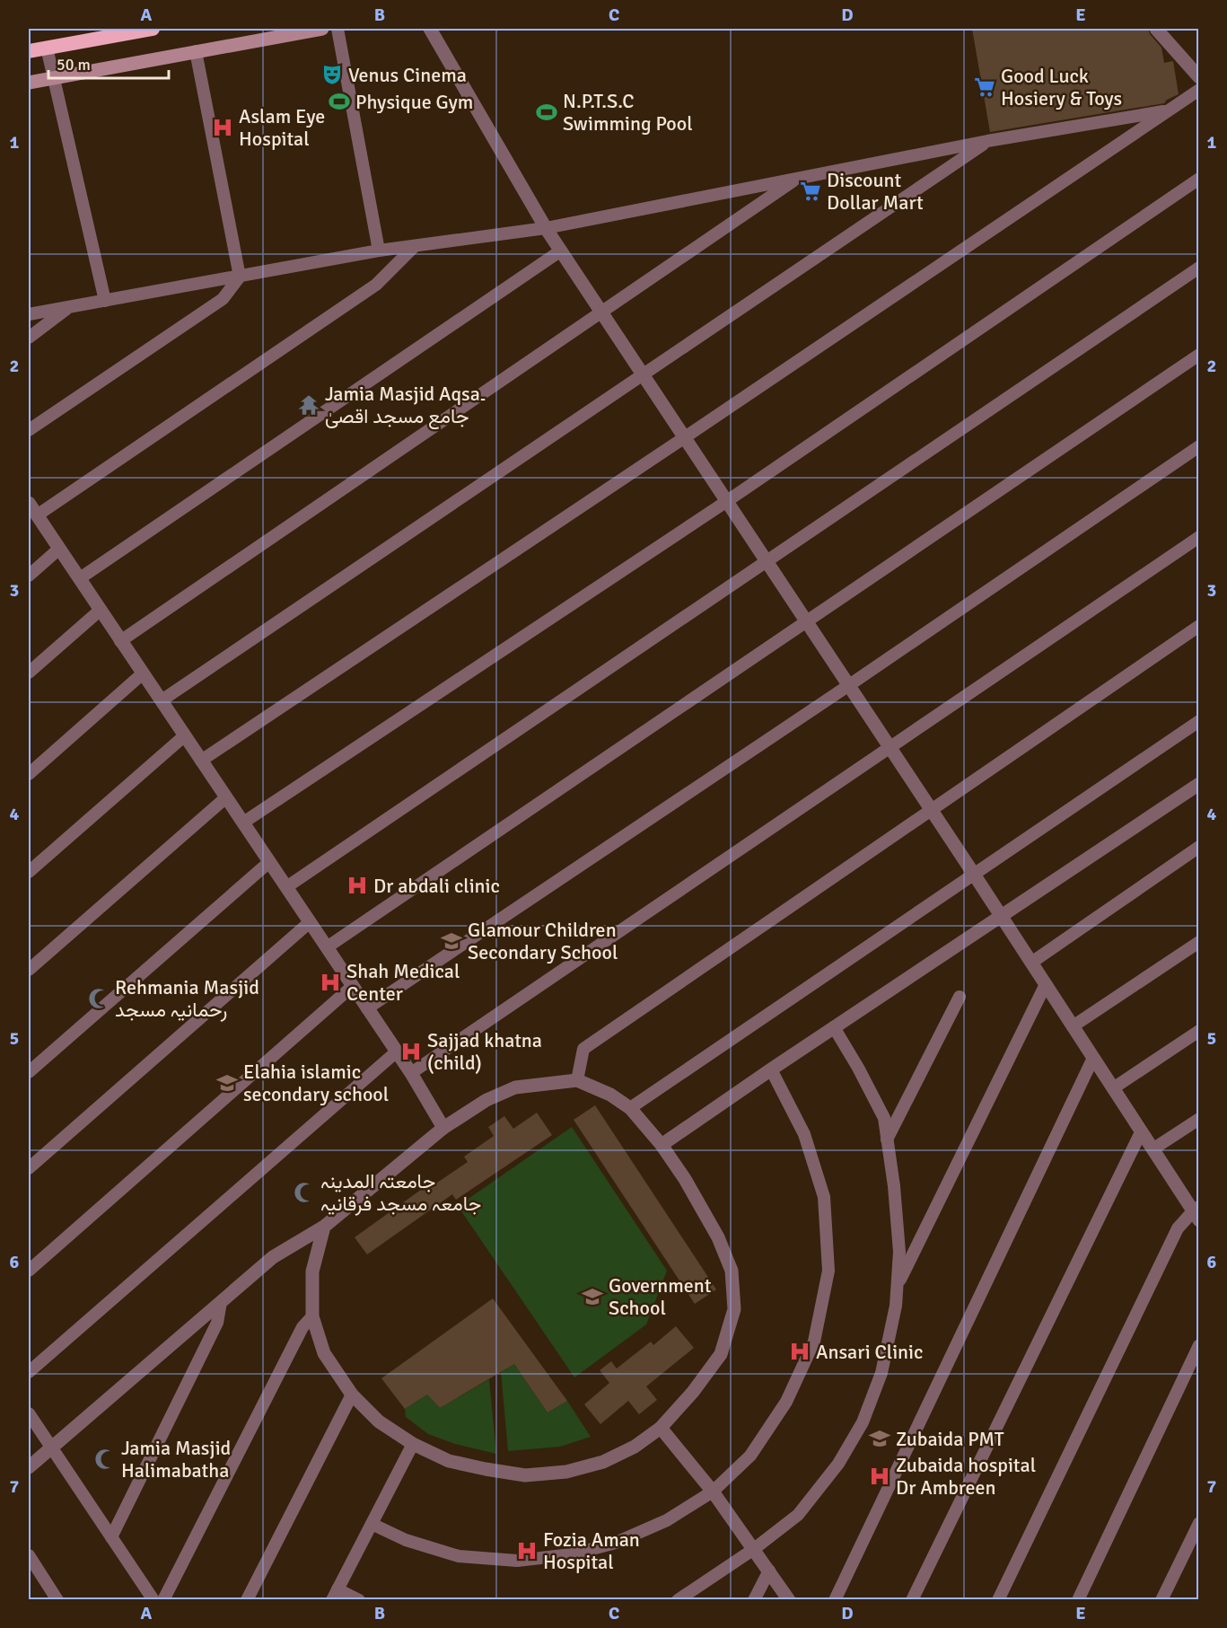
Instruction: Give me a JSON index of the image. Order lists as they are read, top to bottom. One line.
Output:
{"places":{"theatre":["Venus Cinema"],"supermarket":["Good Luck Hosiery & Toys","Discount Dollar Mart"],"sports":["Physique Gym","N.P.T.S.C Swimming Pool"],"hospital":["Aslam Eye Hospital","Dr abdali clinic","Shah Medical Center","Sajjad khatna (child)","Ansari Clinic","Zubaida hospital Dr Ambreen","Fozia Aman Hospital"],"temple":["Jamia Masjid Aqsa۔ جامع مسجد اقصیٰ"],"school or university":["Glamour Children Secondary School","Elahia islamic secondary school","Government School","Zubaida PMT"],"mosque":["Rehmania Masjid رحمانیہ مسجد","جامعتہ المدینہ جامعہ مسجد فرقانیہ","Jamia Masjid Halimabatha"]},"scale_bar":"50 m","grid":{"columns":["A","B","C","D","E"],"rows":["1","2","3","4","5","6","7"]}}
